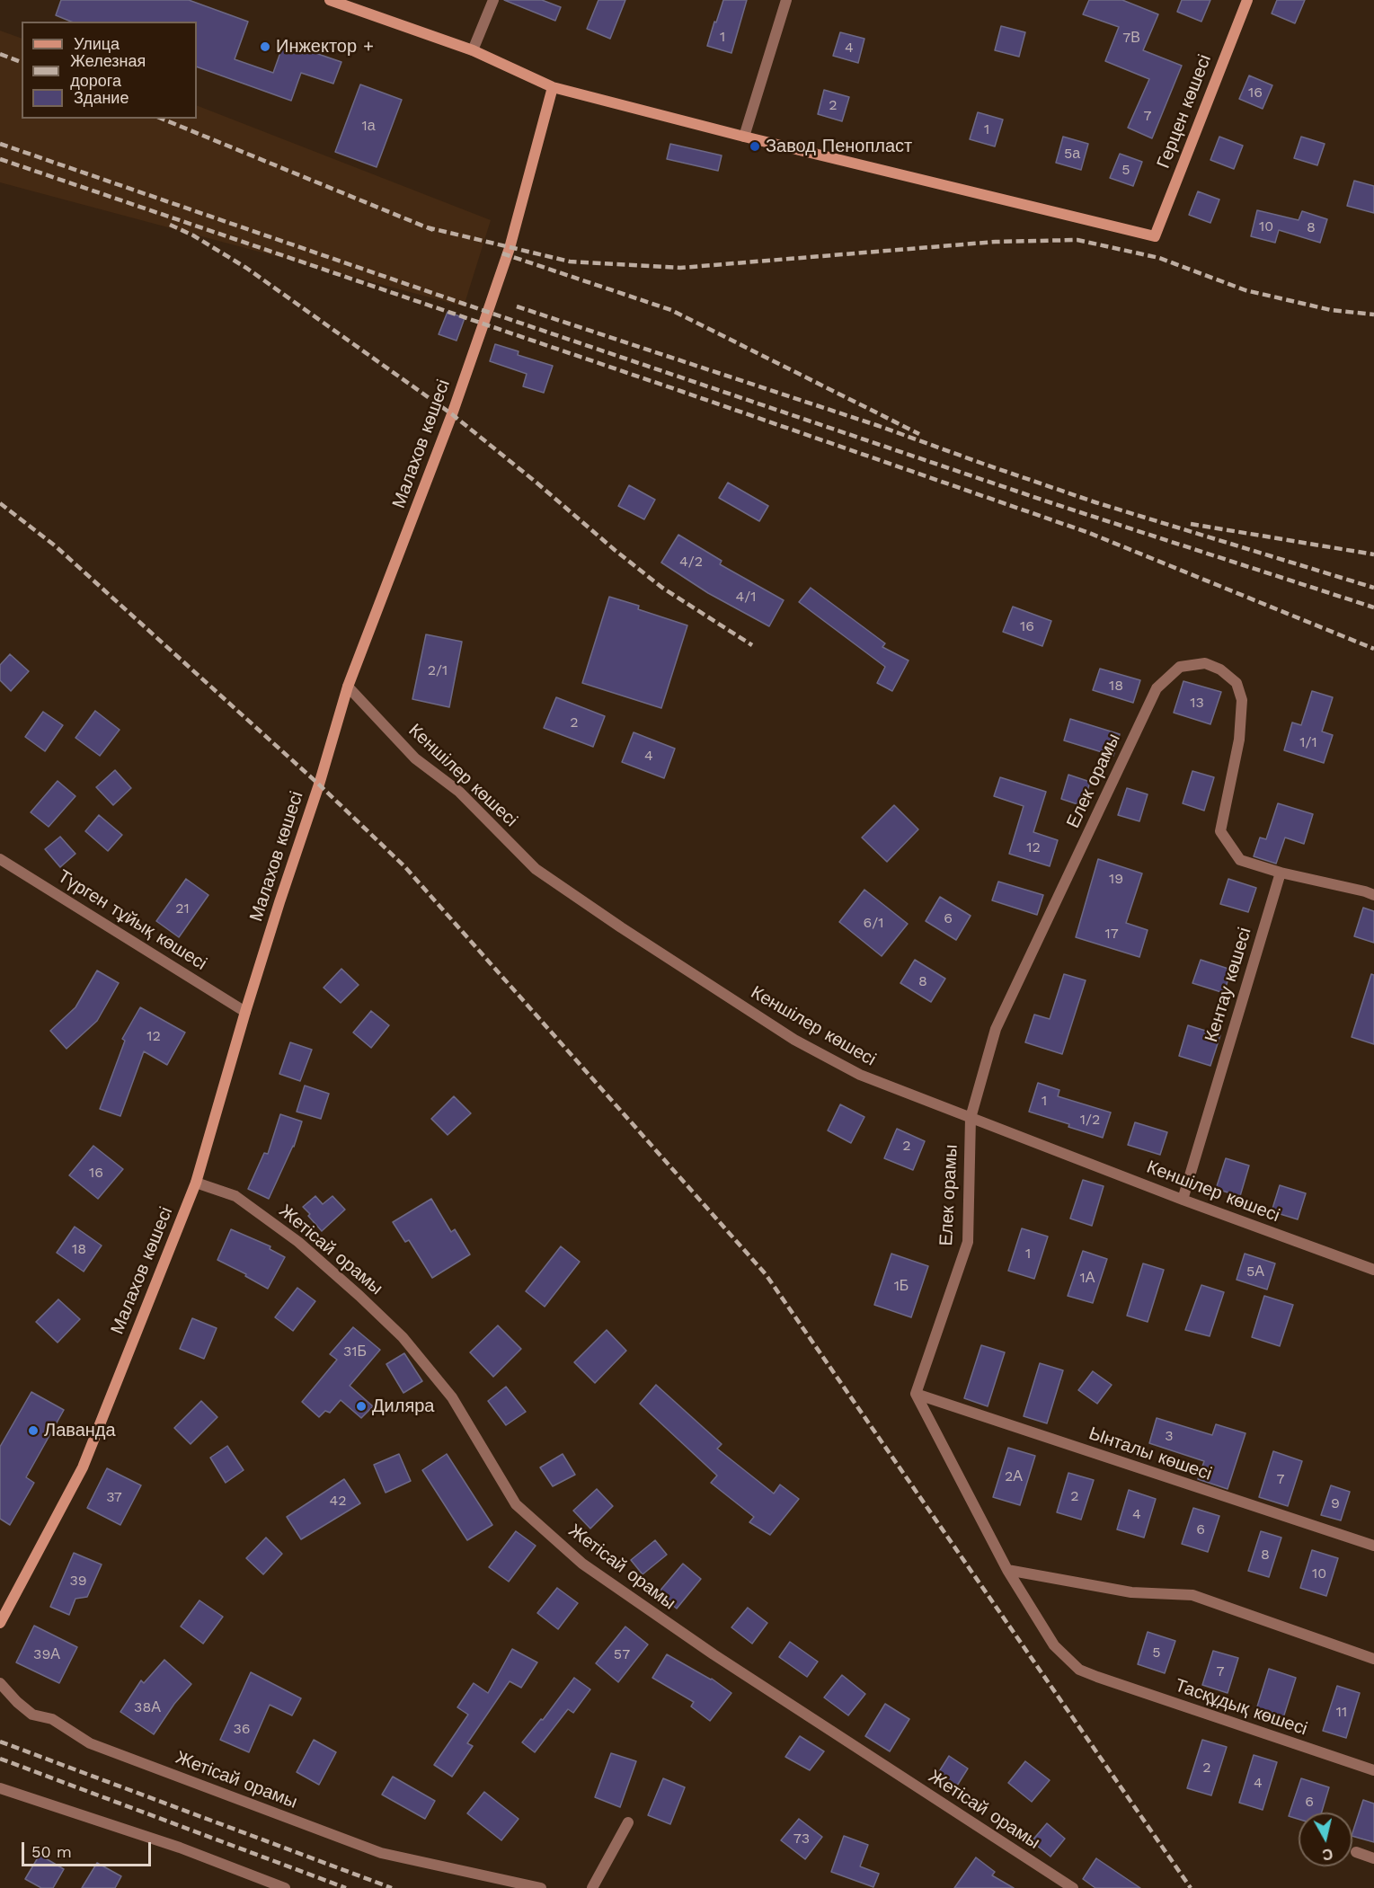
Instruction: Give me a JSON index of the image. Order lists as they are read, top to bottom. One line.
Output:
{"streets":{"main road":["Герцен көшесі","Малахов көшесі"],"street":["Кеншілер көшесі","Елек орамы","Түрген тұйық көшесі","Кентау көшесі","Жетісай орамы","Ынталы көшесі","Тасқұдық көшесі"]},"crossings":[["Малахов көшесі","Кеншілер көшесі"],["Малахов көшесі","Түрген тұйық көшесі"],["Малахов көшесі","Жетісай орамы"],["Кеншілер көшесі","Елек орамы"],["Кеншілер көшесі","Кентау көшесі"],["Елек орамы","Кентау көшесі"],["Елек орамы","Ынталы көшесі"]],"places":["Инжектор +","Завод Пенопласт","Диляра","Лаванда"],"house_numbers":["1","7В","4","16","2","7","1а","1","5а","5","10","8","4/2","4/1","16","2/1","18","13","2","1/1","4","12","19","21","6","6/1","17","8","12","1","1/2","2","16","18","1","5А","1А","1Б","31Б","3","2А","7","2","37","42","9","4","6","8","10","39","5","39А","57","7","38А","11","36","2","4","6","73"],"legend":["Улица","Железная дорога","Здание"],"scale_bar":"50 m","north":"bottom"}
